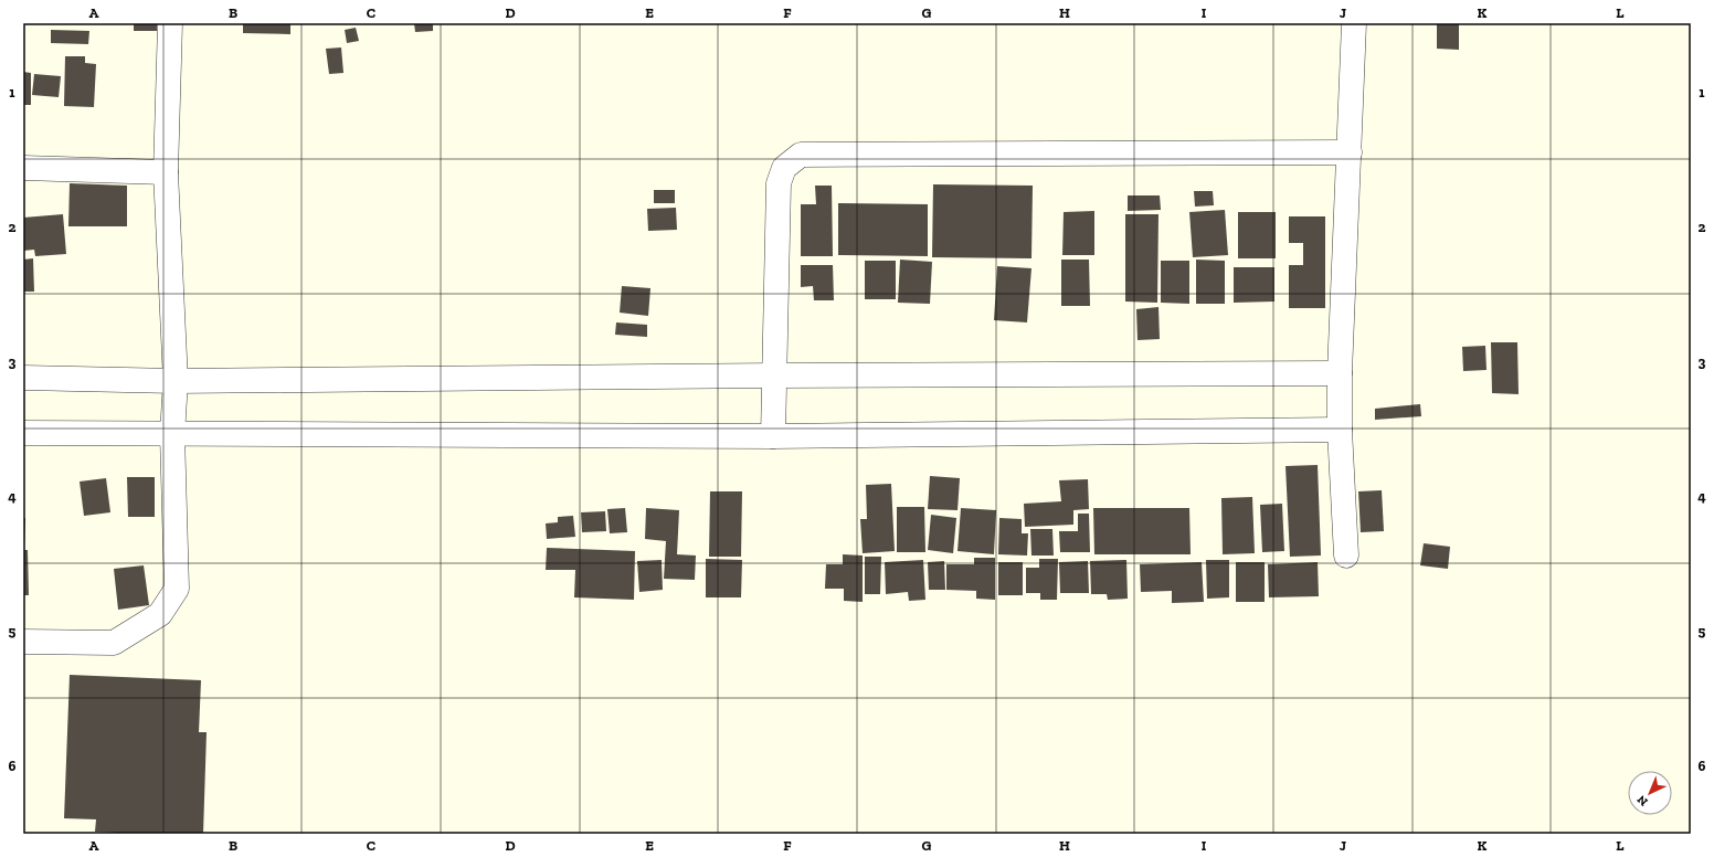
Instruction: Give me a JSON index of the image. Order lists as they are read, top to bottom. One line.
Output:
{"north":"bottom left","grid":{"columns":["A","B","C","D","E","F","G","H","I","J","K","L"],"rows":["1","2","3","4","5","6"]}}
